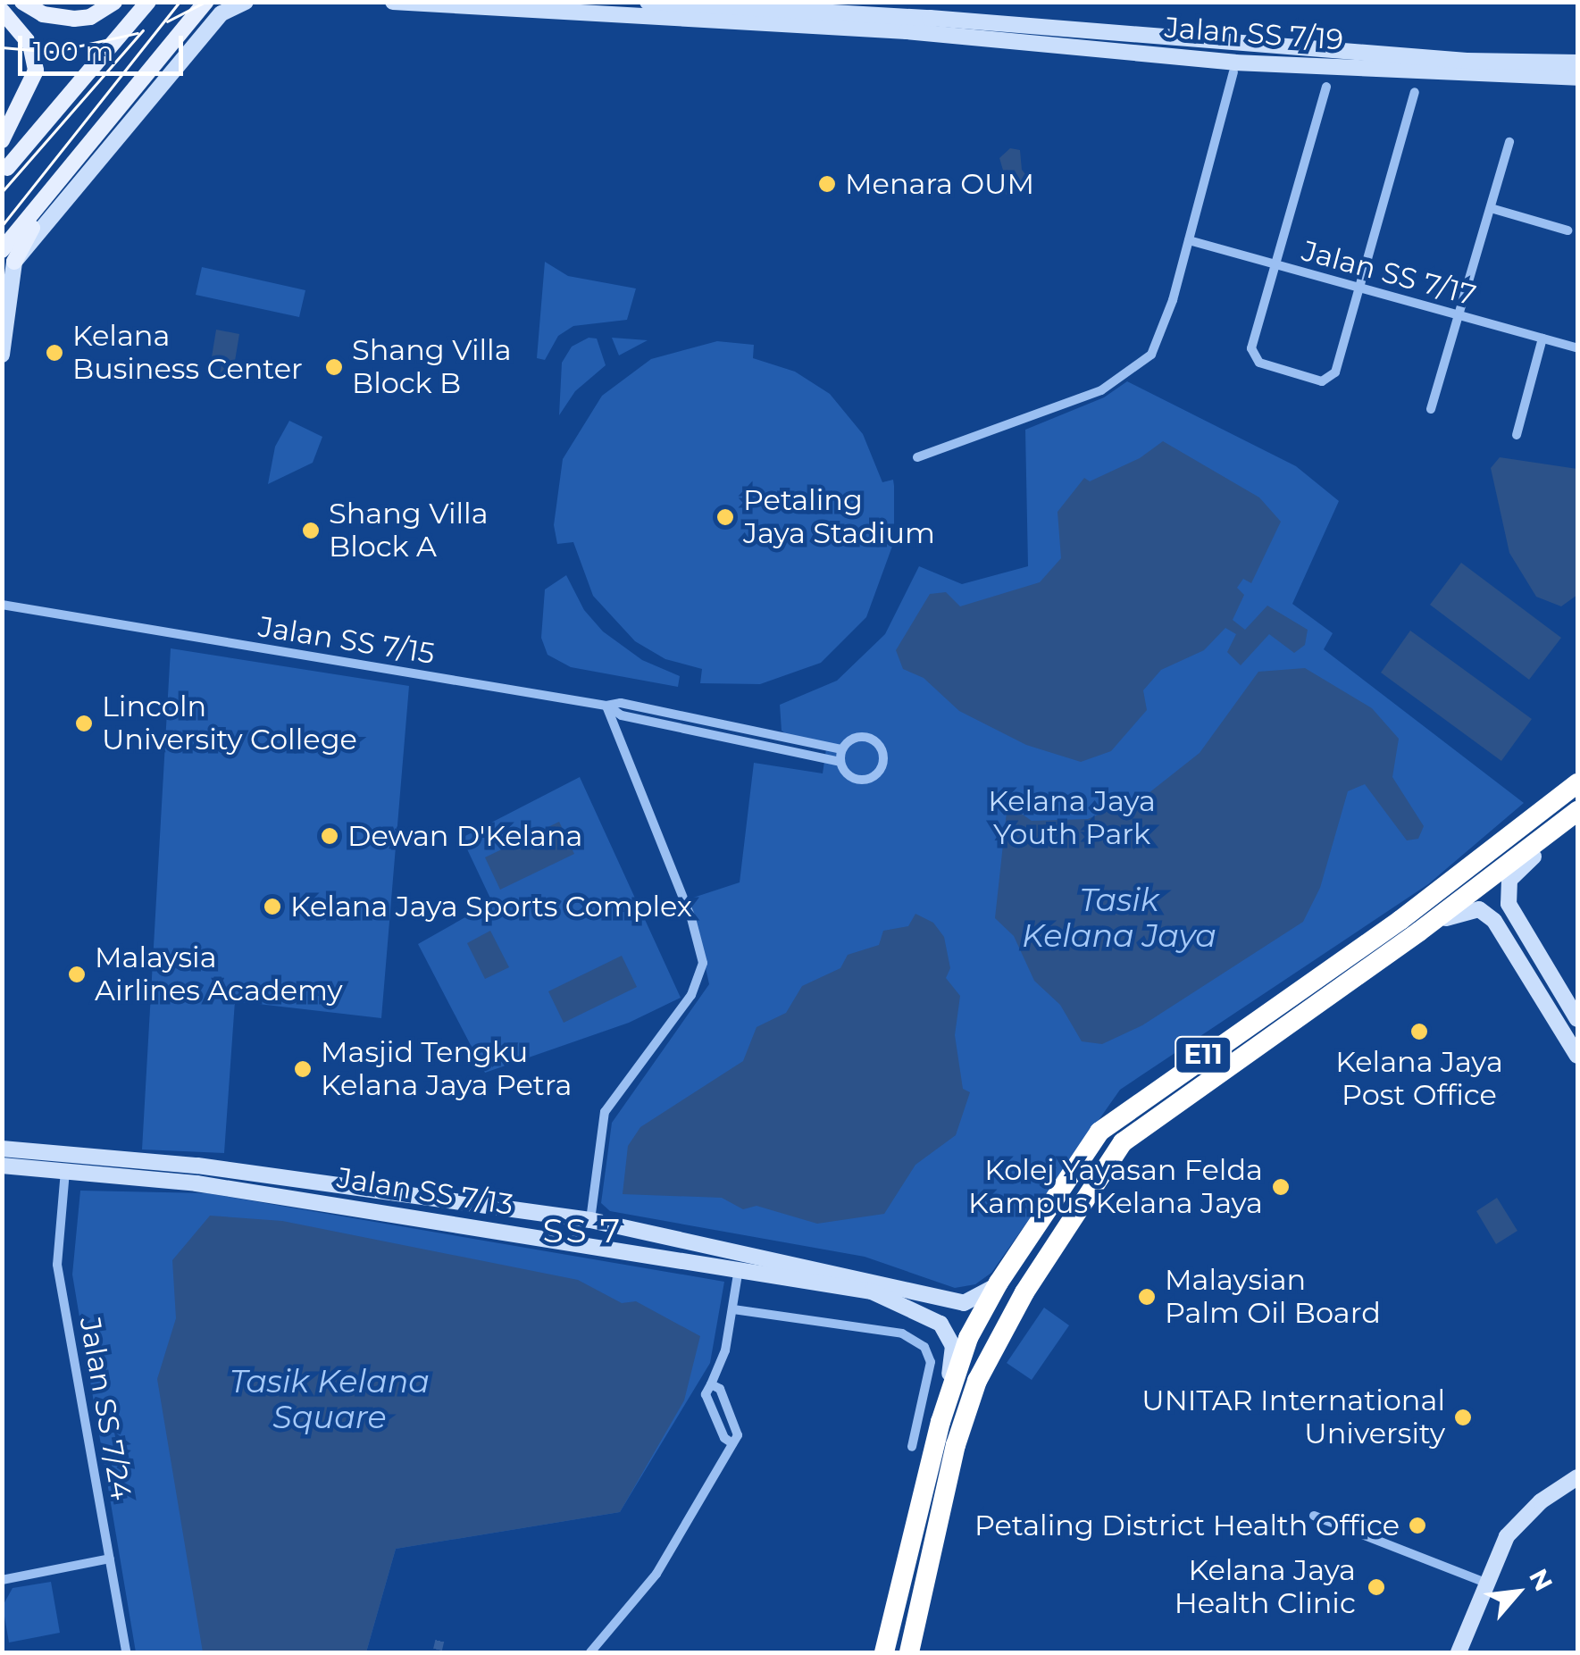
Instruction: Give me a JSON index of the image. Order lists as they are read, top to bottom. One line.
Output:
{"streets":{"highway":["E11"],"street":["Jalan SS 7/19","Jalan SS 7/17","Jalan SS 7/15","Jalan SS 7/13","Jalan SS 7/24"]},"crossings":[["E11","Jalan SS 7/13"],["Jalan SS 7/13","Jalan SS 7/24"]],"districts":["SS 7"],"water":["Tasik Kelana Jaya","Tasik Kelana Square"],"parks":["Kelana Jaya Youth Park"],"places":["Menara OUM","Kelana Business Center","Shang Villa Block B","Petaling Jaya Stadium","Shang Villa Block A","Lincoln University College","Dewan D'Kelana","Kelana Jaya Sports Complex","Malaysia Airlines Academy","Kelana Jaya Post Office","Masjid Tengku Kelana Jaya Petra","Kolej Yayasan Felda Kampus Kelana Jaya","Malaysian Palm Oil Board","UNITAR International University","Petaling District Health Office","Kelana Jaya Health Clinic"],"scale_bar":"100 m","north":"top right"}
